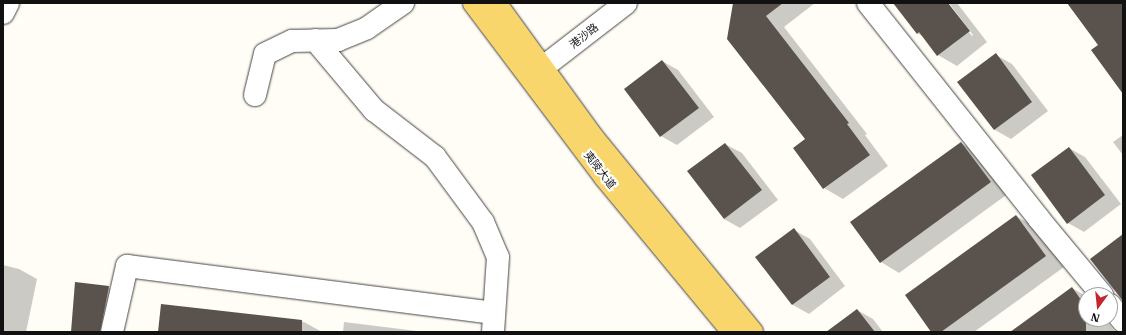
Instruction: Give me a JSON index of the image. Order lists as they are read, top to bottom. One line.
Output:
{"streets":{"main road":["夷陵大道"],"street":["港沙路"]},"crossings":[["港沙路","夷陵大道"]],"north":"bottom"}
